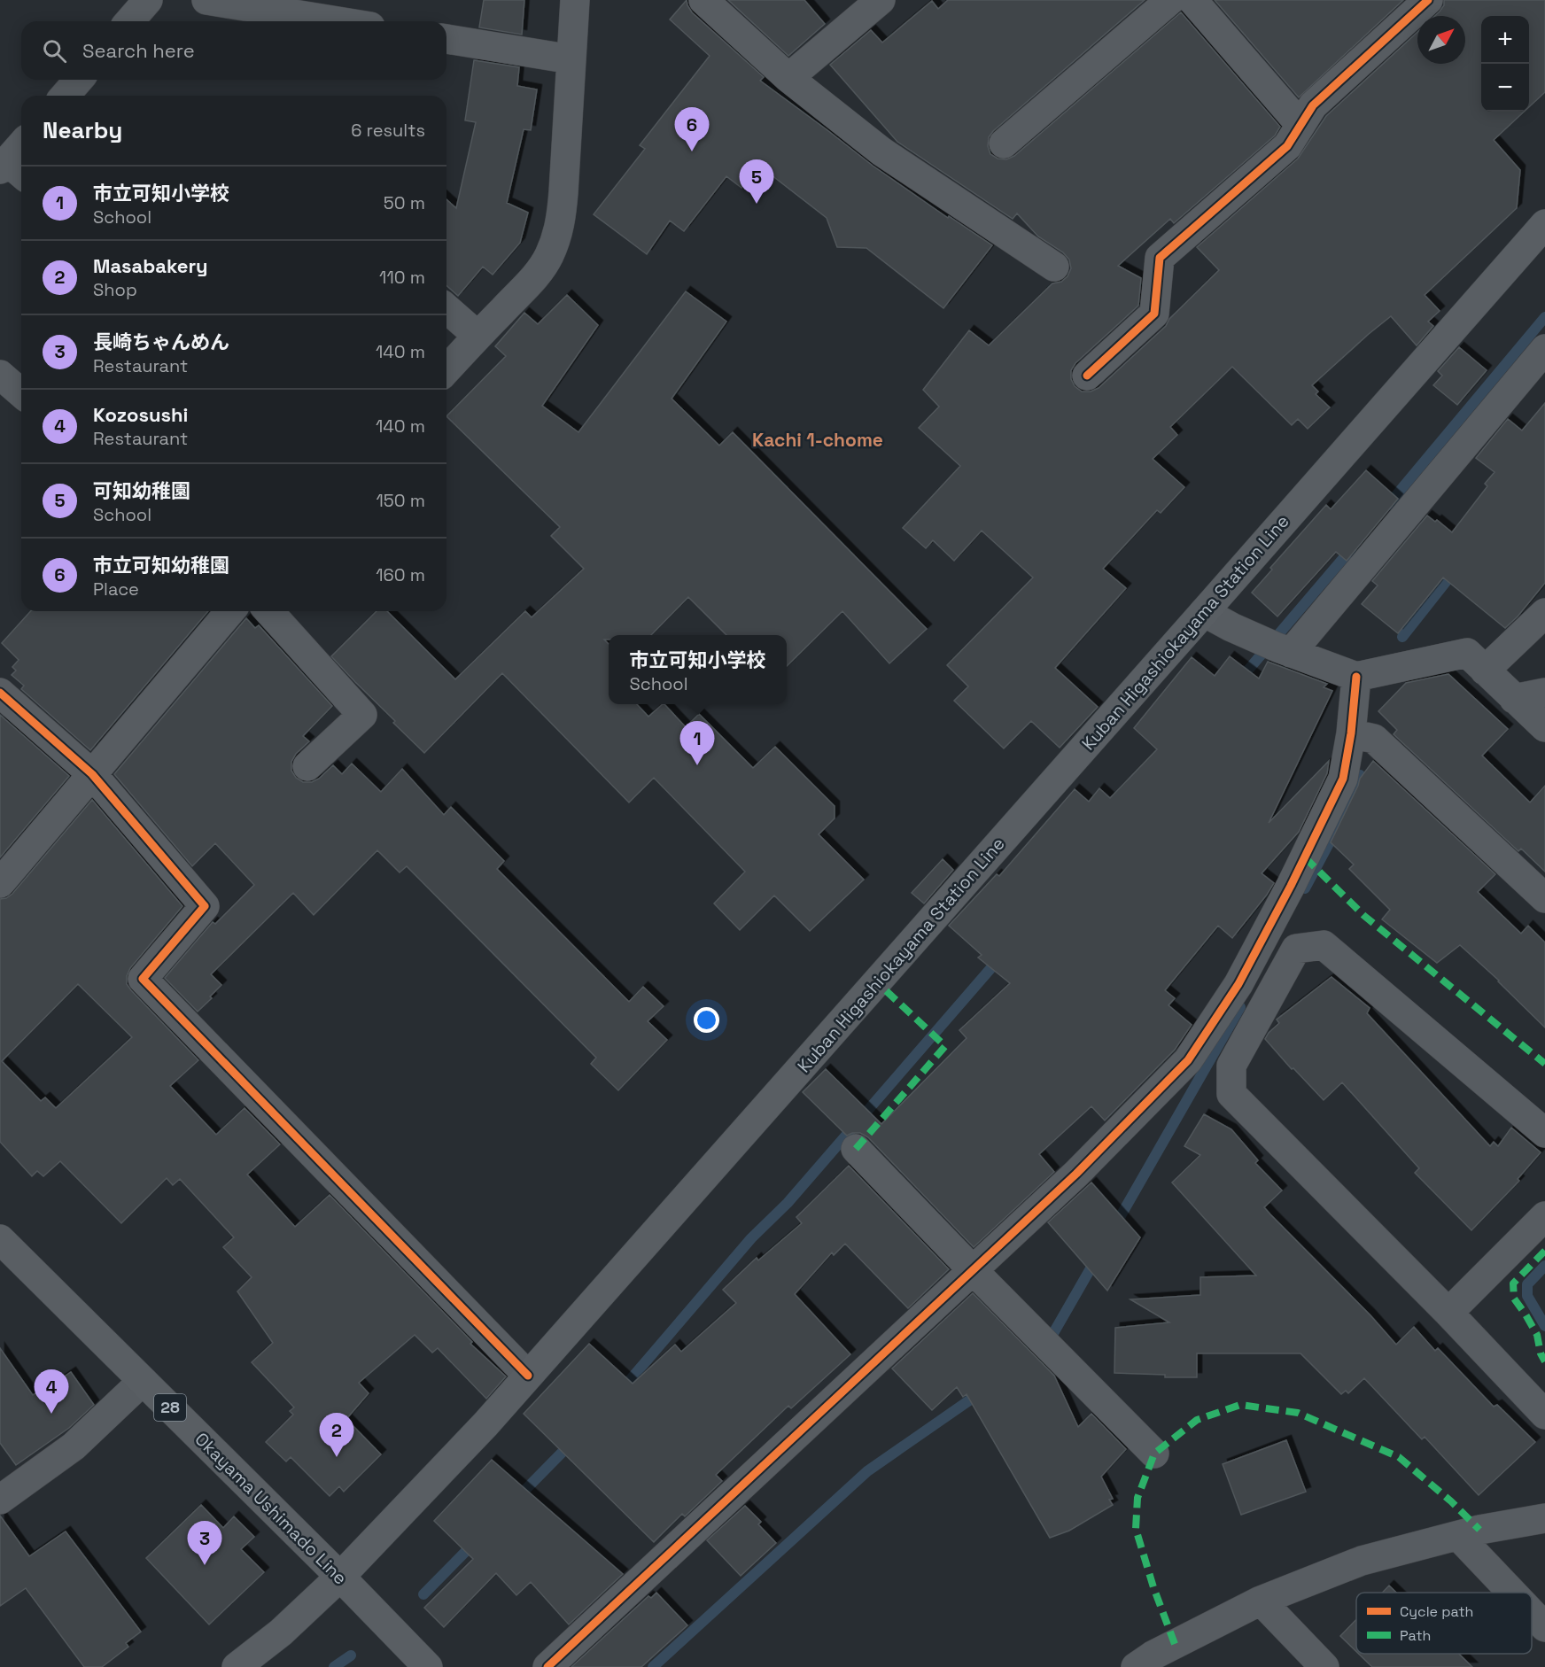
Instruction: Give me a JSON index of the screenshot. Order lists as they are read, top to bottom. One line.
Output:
{"streets":{"main road":["Kuban Higashiokayama Station Line","28","Okayama Ushimado Line"]},"crossings":[["Kuban Higashiokayama Station Line","Okayama Ushimado Line"]],"districts":["Kachi 1-chome"],"legend":["Cycle path","Path"],"north":"top right","page":{"map_buttons":["+","−"],"search":"Search here","heading":["Nearby","6 results"],"pins":["6","5","1","4","2","3"],"list":[{"mark":"1","name":"市立可知小学校","note":"School","value":"50 m"},{"mark":"2","name":"Masabakery","note":"Shop","value":"110 m"},{"mark":"3","name":"長崎ちゃんめん","note":"Restaurant","value":"140 m"},{"mark":"4","name":"Kozosushi","note":"Restaurant","value":"140 m"},{"mark":"5","name":"可知幼稚園","note":"School","value":"150 m"},{"mark":"6","name":"市立可知幼稚園","note":"Place","value":"160 m"}],"popup":["市立可知小学校","School"]}}
